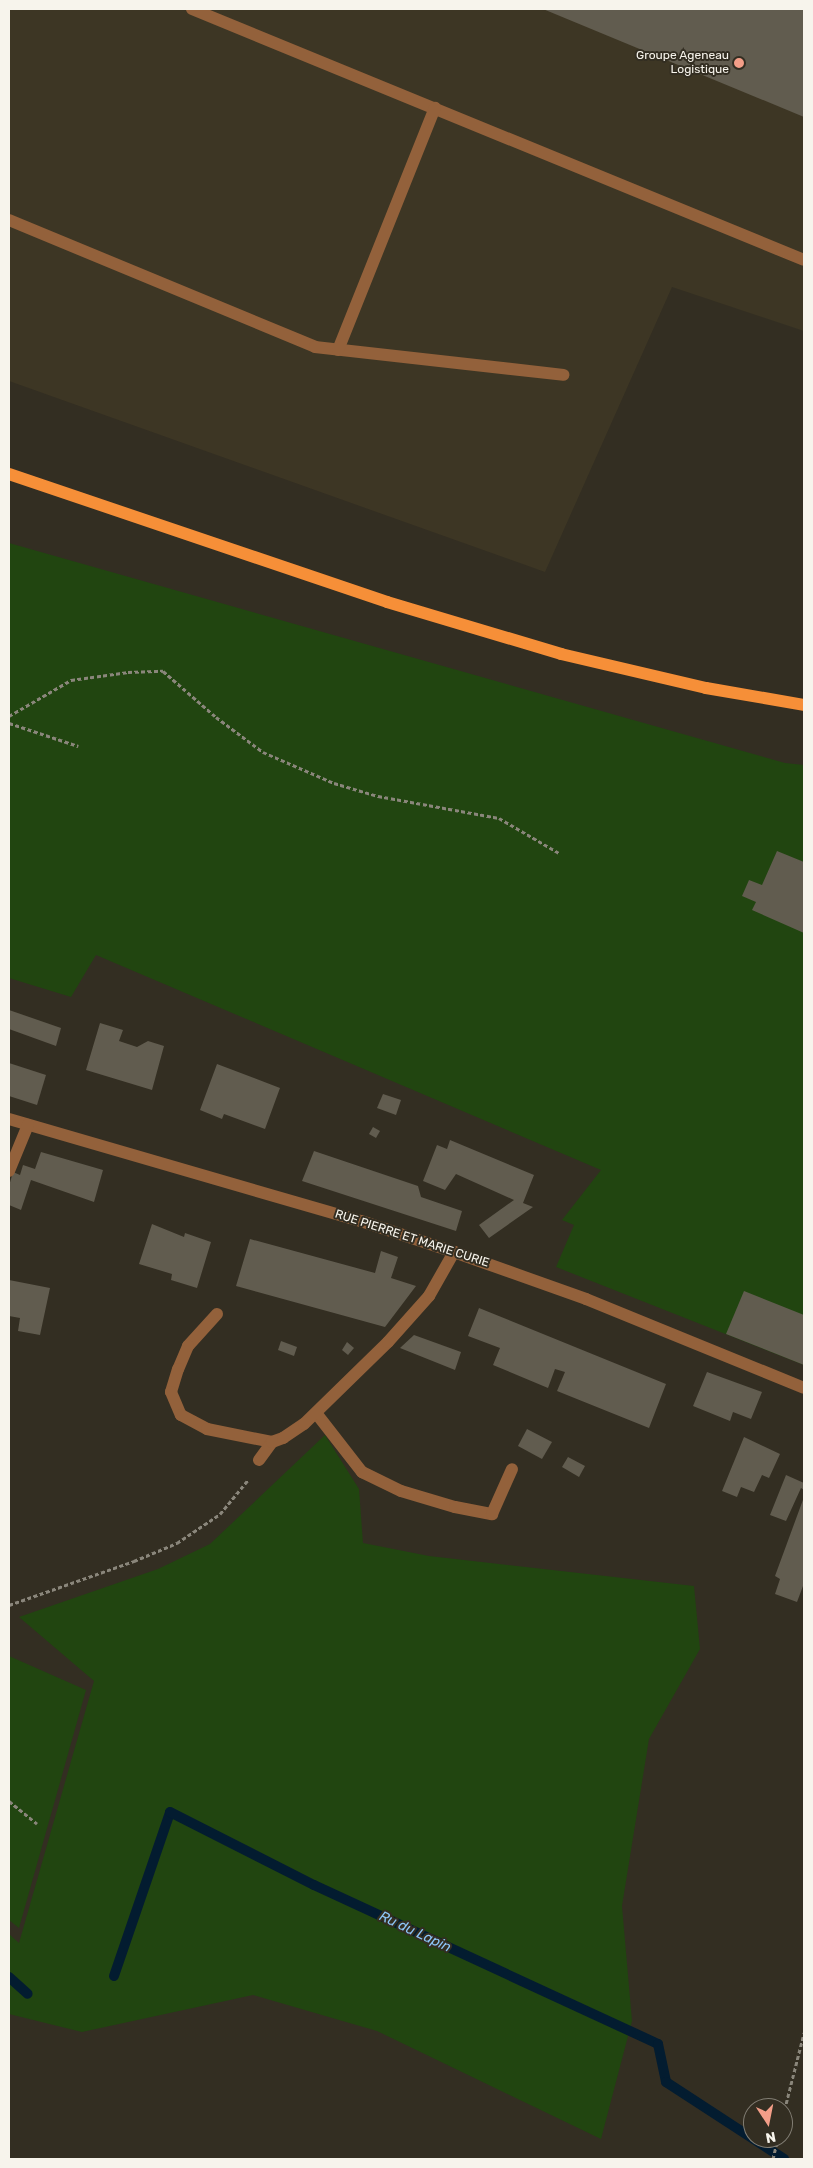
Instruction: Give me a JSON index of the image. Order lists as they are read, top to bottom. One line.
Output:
{"streets":{"street":["RUE PIERRE ET MARIE CURIE"]},"water":["Ru du Lapin"],"places":["Groupe Ageneau Logistique"],"north":"bottom"}
